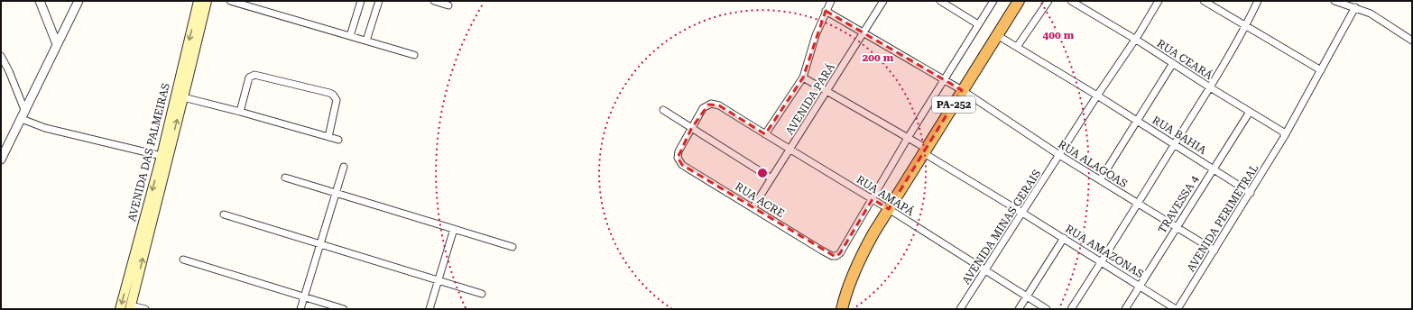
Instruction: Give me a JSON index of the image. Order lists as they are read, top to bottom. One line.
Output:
{"streets":{"highway":["PA-252"],"main road":["AVENIDA DAS PALMEIRAS"],"street":["RUA CEARÁ","AVENIDA PARÁ","RUA BAHIA","RUA ALAGOAS","RUA AMAPÁ","RUA ACRE","TRAVESSA 4","AVENIDA PERIMETRAL","AVENIDA MINAS GERAIS","RUA AMAZONAS"]},"crossings":[["RUA CEARÁ","TRAVESSA 4"],["RUA CEARÁ","AVENIDA PERIMETRAL"],["AVENIDA PARÁ","RUA AMAPÁ"],["AVENIDA PARÁ","RUA ACRE"],["PA-252","RUA BAHIA"],["PA-252","RUA ALAGOAS"],["PA-252","RUA AMAPÁ"],["PA-252","RUA AMAZONAS"],["RUA BAHIA","TRAVESSA 4"],["RUA BAHIA","AVENIDA PERIMETRAL"],["RUA ALAGOAS","TRAVESSA 4"],["RUA ALAGOAS","AVENIDA PERIMETRAL"],["RUA ALAGOAS","AVENIDA MINAS GERAIS"],["RUA AMAPÁ","RUA ACRE"],["RUA AMAPÁ","AVENIDA MINAS GERAIS"],["TRAVESSA 4","RUA AMAZONAS"],["AVENIDA PERIMETRAL","RUA AMAZONAS"],["AVENIDA MINAS GERAIS","RUA AMAZONAS"]],"rings":["400 m","200 m"]}
